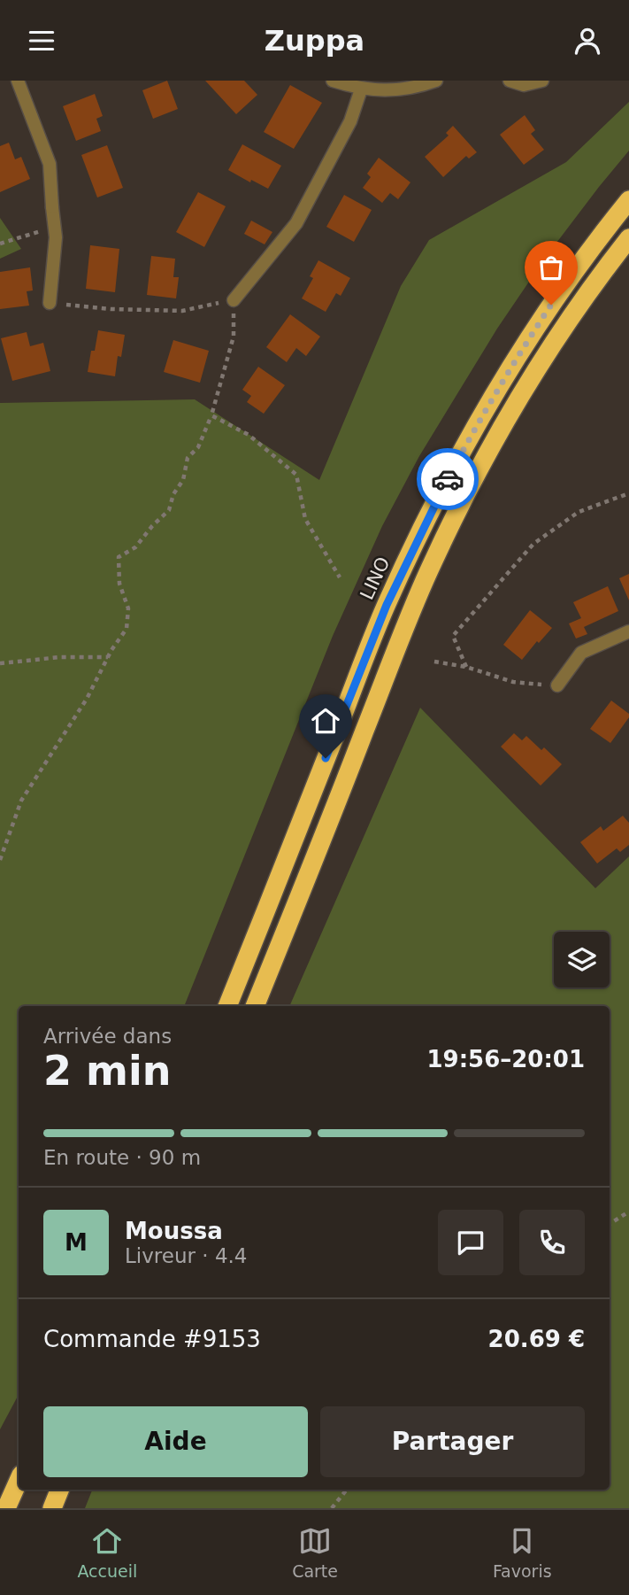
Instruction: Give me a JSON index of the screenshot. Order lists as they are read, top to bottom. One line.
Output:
{"streets":{"highway":["LINO"]},"page":{"header":"Zuppa","heading":["2 min","Arrivée dans","19:56–20:01"],"panel":["Moussa","Livreur · 4.4","Commande #9153","20.69 €"],"bar":"En route · 90 m","round":"M","buttons":["Aide","Partager"],"tabs":["Accueil","Carte","Favoris"]}}
